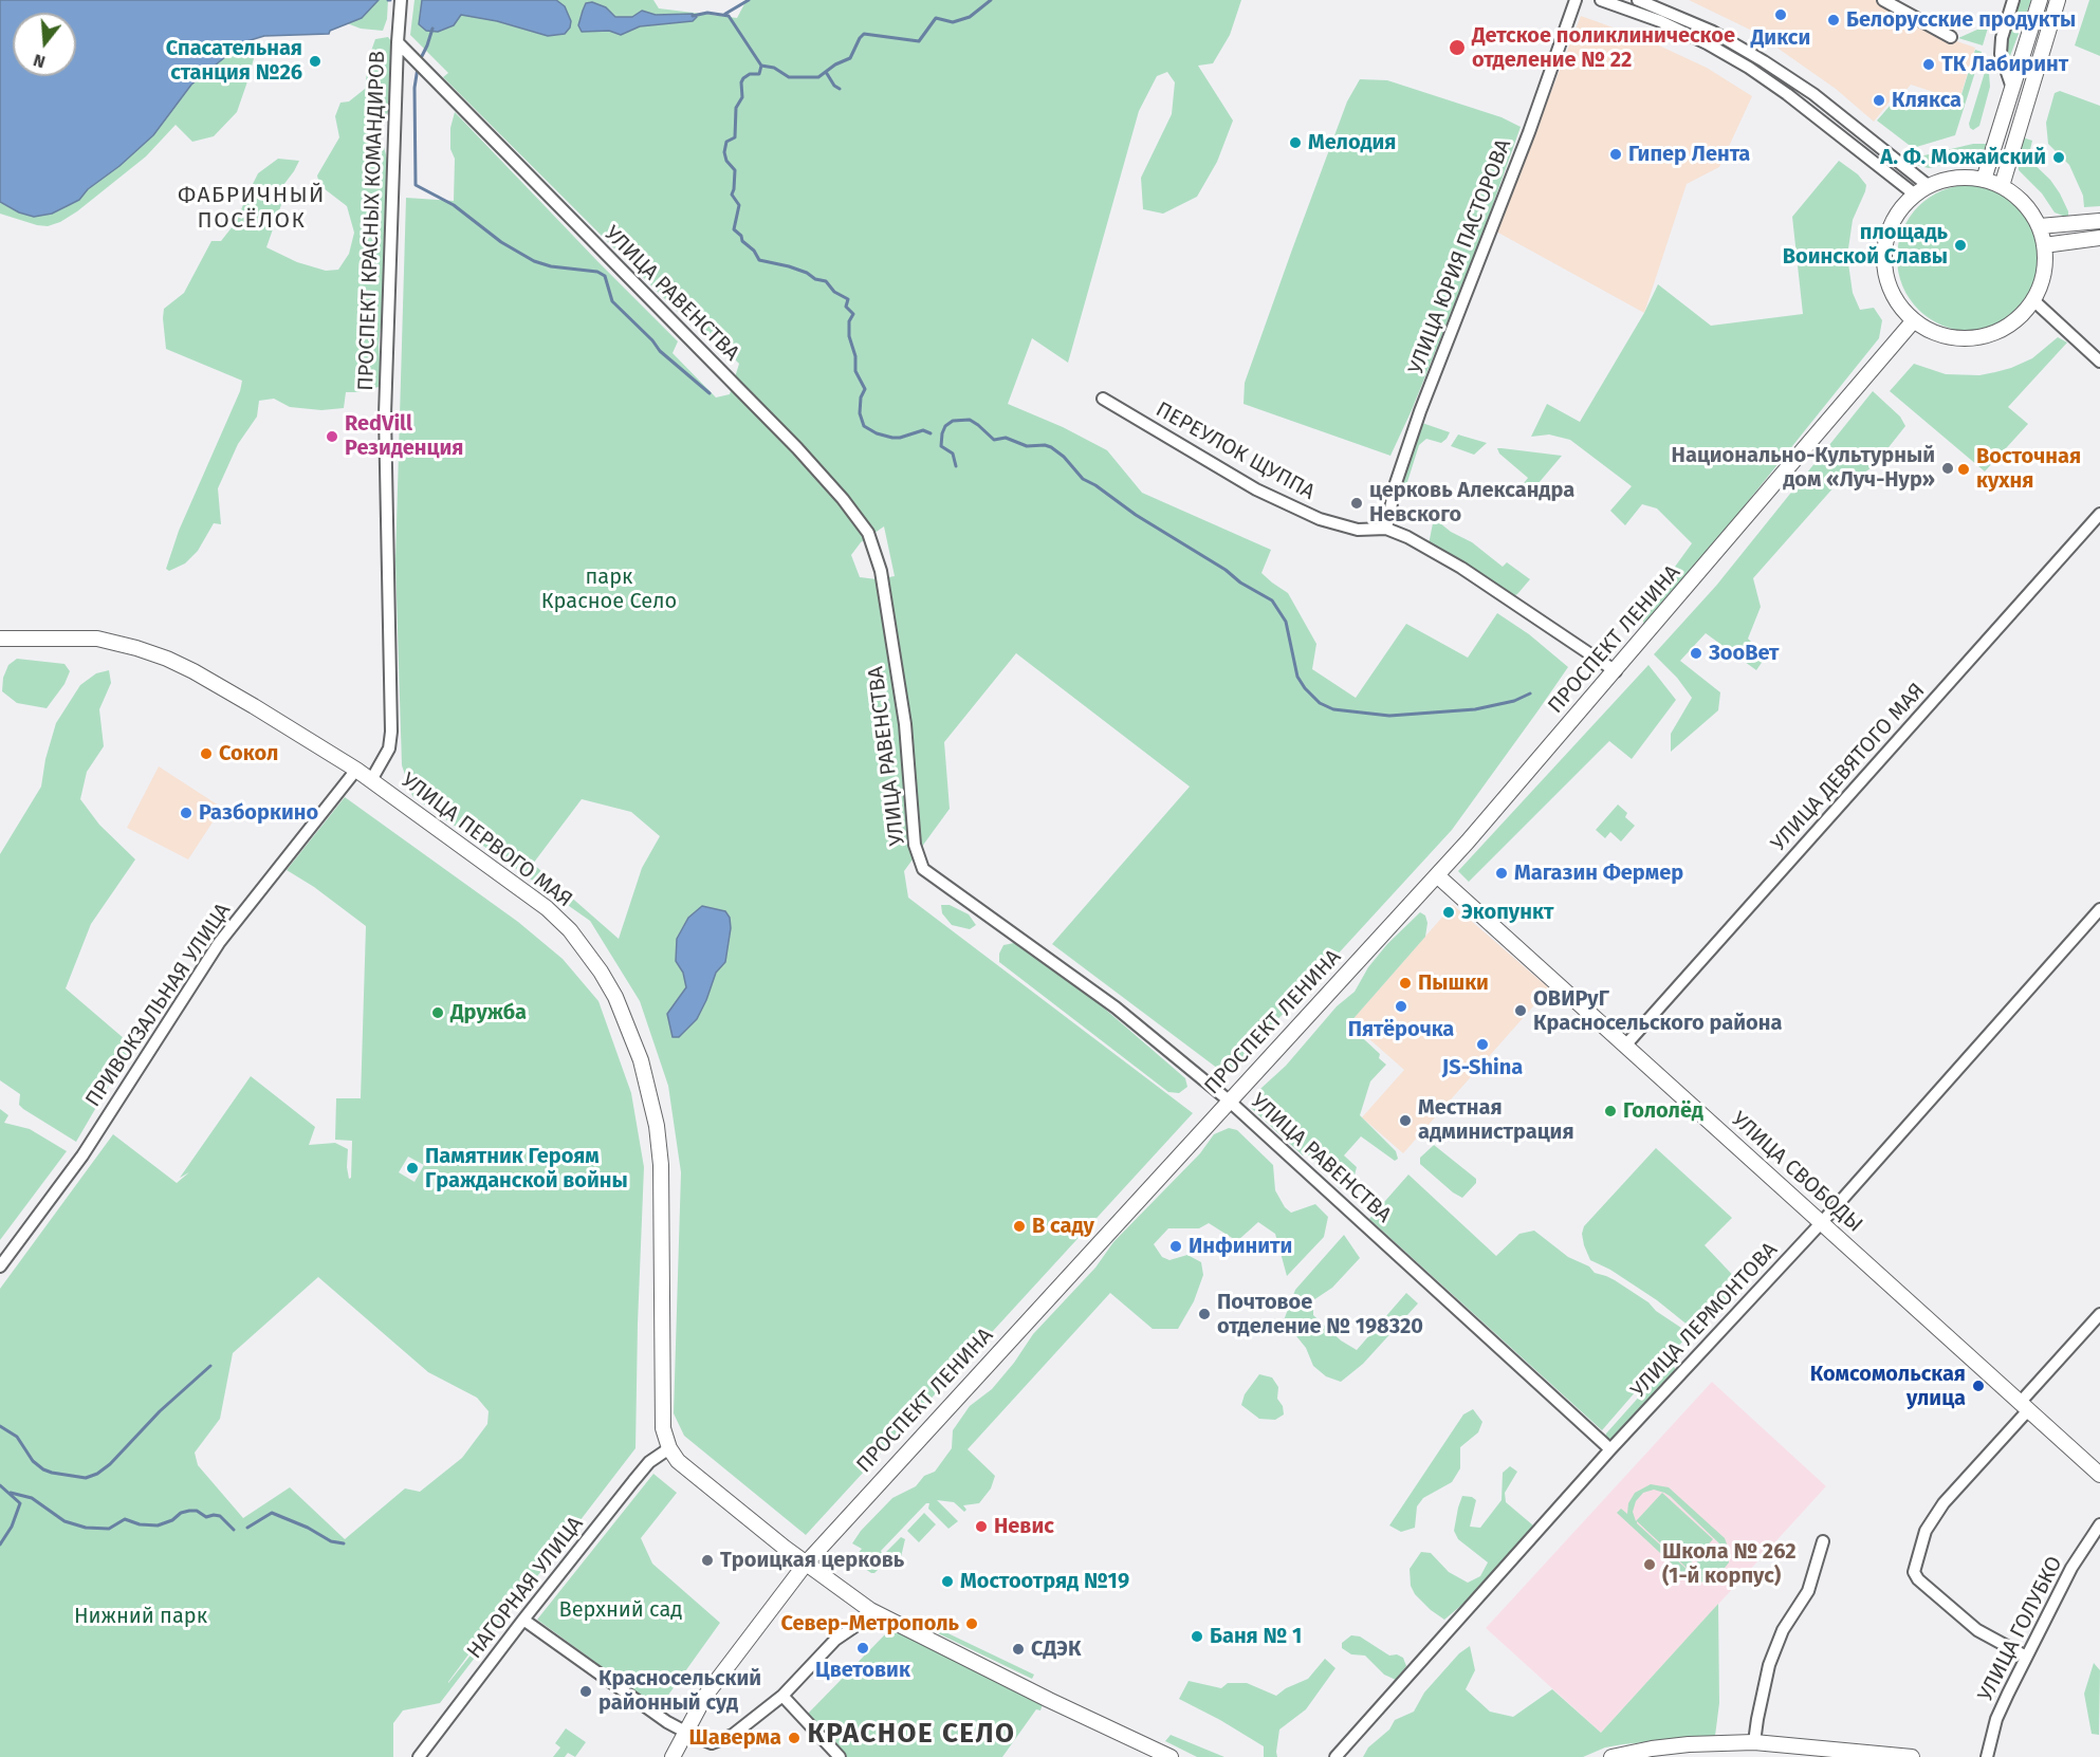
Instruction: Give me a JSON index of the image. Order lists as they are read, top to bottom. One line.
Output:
{"streets":{"main road":["ПРОСПЕКТ ЛЕНИНА","УЛИЦА ПЕРВОГО МАЯ","УЛИЦА СВОБОДЫ"],"street":["ПРОСПЕКТ КРАСНЫХ КОМАНДИРОВ","УЛИЦА ЮРИЯ ПАСТОРОВА","УЛИЦА РАВЕНСТВА","ПЕРЕУЛОК ЩУППА","УЛИЦА ДЕВЯТОГО МАЯ","ПРИВОКЗАЛЬНАЯ УЛИЦА","УЛИЦА ЛЕРМОНТОВА","НАГОРНАЯ УЛИЦА","УЛИЦА ГОЛУБКО"]},"crossings":[["ПРОСПЕКТ КРАСНЫХ КОМАНДИРОВ","УЛИЦА РАВЕНСТВА"],["ПРОСПЕКТ КРАСНЫХ КОМАНДИРОВ","УЛИЦА ПЕРВОГО МАЯ"],["УЛИЦА ЮРИЯ ПАСТОРОВА","ПЕРЕУЛОК ЩУППА"],["УЛИЦА РАВЕНСТВА","ПРОСПЕКТ ЛЕНИНА"],["УЛИЦА РАВЕНСТВА","УЛИЦА ЛЕРМОНТОВА"],["ПЕРЕУЛОК ЩУППА","ПРОСПЕКТ ЛЕНИНА"],["ПРОСПЕКТ ЛЕНИНА","УЛИЦА СВОБОДЫ"],["УЛИЦА ДЕВЯТОГО МАЯ","УЛИЦА СВОБОДЫ"],["УЛИЦА ПЕРВОГО МАЯ","ПРИВОКЗАЛЬНАЯ УЛИЦА"],["УЛИЦА ПЕРВОГО МАЯ","НАГОРНАЯ УЛИЦА"],["УЛИЦА СВОБОДЫ","УЛИЦА ЛЕРМОНТОВА"]],"districts":["ФАБРИЧНЫЙ ПОСЁЛОК","КРАСНОЕ СЕЛО"],"parks":["парк Красное Село","Верхний сад","Нижний парк"],"places":["Дикси","Белорусские продукты","Детское поликлиническое отделение № 22","Спасательная станция №26","ТК Лабиринт","Клякса","Мелодия","Гипер Лента","А. Ф. Можайский","площадь Воинской Славы","RedVill Резиденция","Национально-Культурный дом «Луч-Нур»","Восточная кухня","церковь Александра Невского","ЗооВет","Сокол","Разборкино","Магазин Фермер","Экопункт","Пышки","Пятёрочка","ОВИРуГ Красносельского района","Дружба","JS-Shina","Гололёд","Местная администрация","Памятник Героям Гражданской войны","В саду","Инфинити","Почтовое отделение № 198320","Комсомольская улица","Невис","Троицкая церковь","Школа № 262 (1-й корпус)","Мостоотряд №19","Север-Метрополь","Баня № 1","Цветовик","СДЭК","Красносельский районный суд","Шаверма"],"north":"bottom"}
